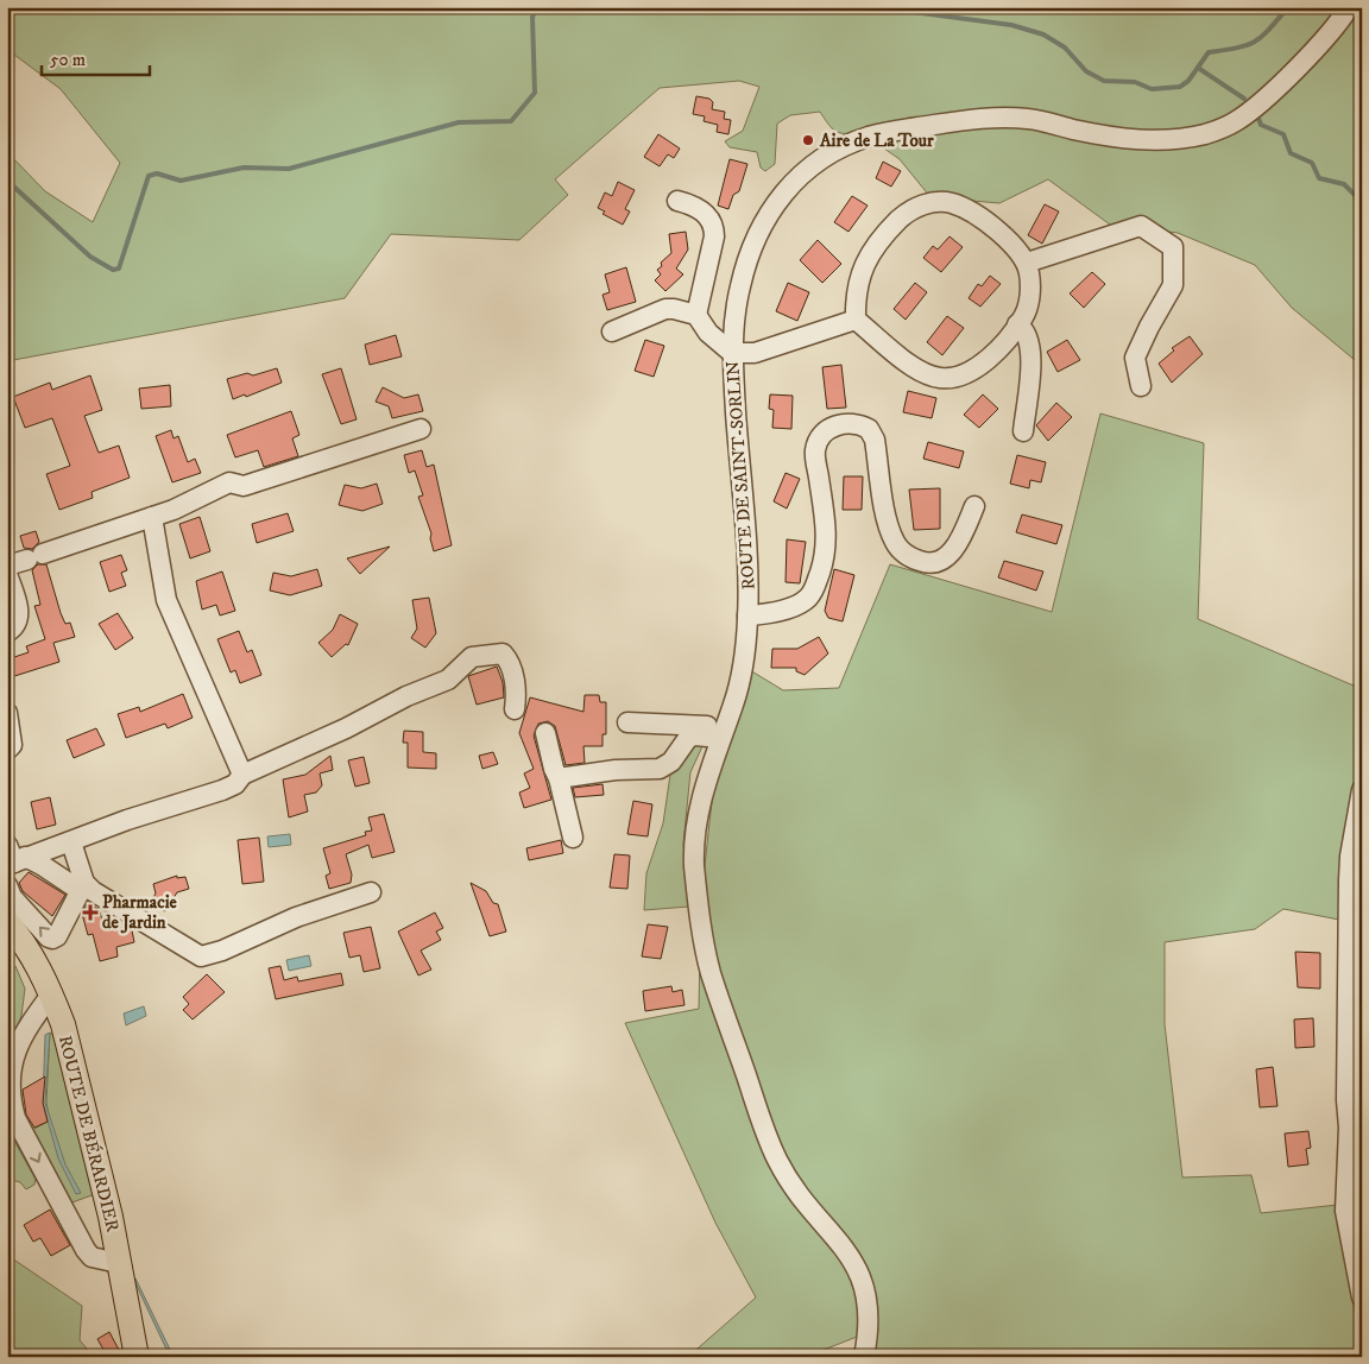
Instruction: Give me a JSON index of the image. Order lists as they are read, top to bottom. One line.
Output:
{"streets":{"main road":["ROUTE DE BÉRARDIER"],"street":["ROUTE DE SAINT-SORLIN"]},"places":{"other":["Aire de La Tour"],"health":["Pharmacie de Jardin"]},"scale_bar":"50 m"}
